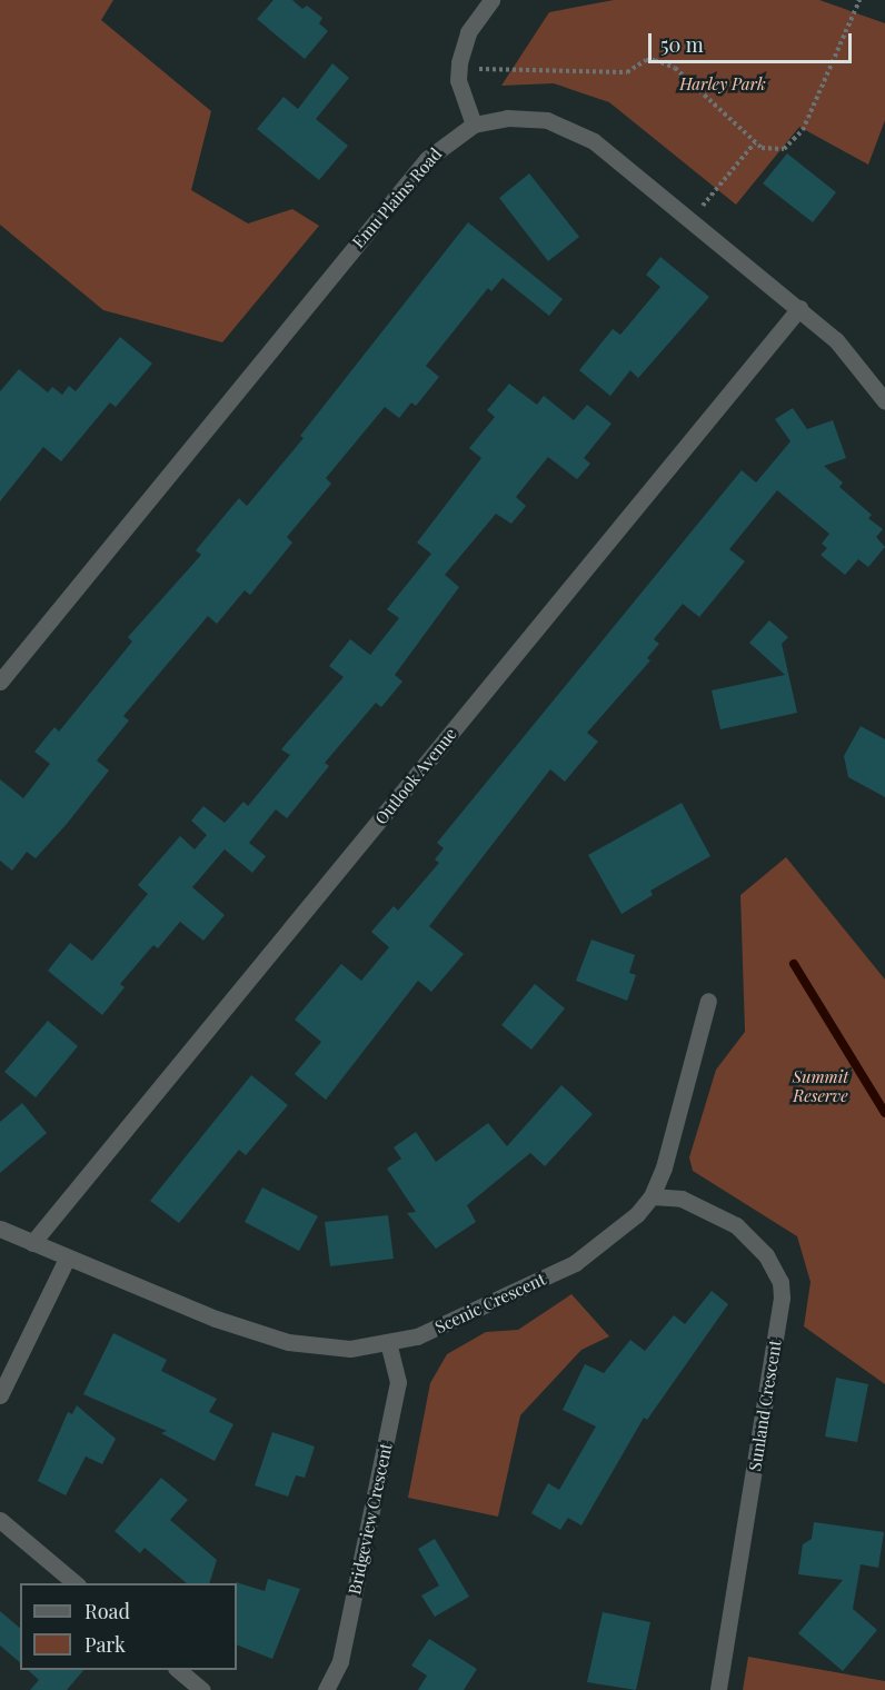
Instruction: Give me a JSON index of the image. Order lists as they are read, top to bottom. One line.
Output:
{"streets":{"street":["Emu Plains Road","Outlook Avenue","Scenic Crescent","Sunland Crescent","Bridgeview Crescent"]},"crossings":[["Emu Plains Road","Outlook Avenue"],["Outlook Avenue","Scenic Crescent"],["Scenic Crescent","Sunland Crescent"],["Scenic Crescent","Bridgeview Crescent"]],"parks":["Harley Park","Summit Reserve"],"legend":["Road","Park"],"scale_bar":"50 m"}
